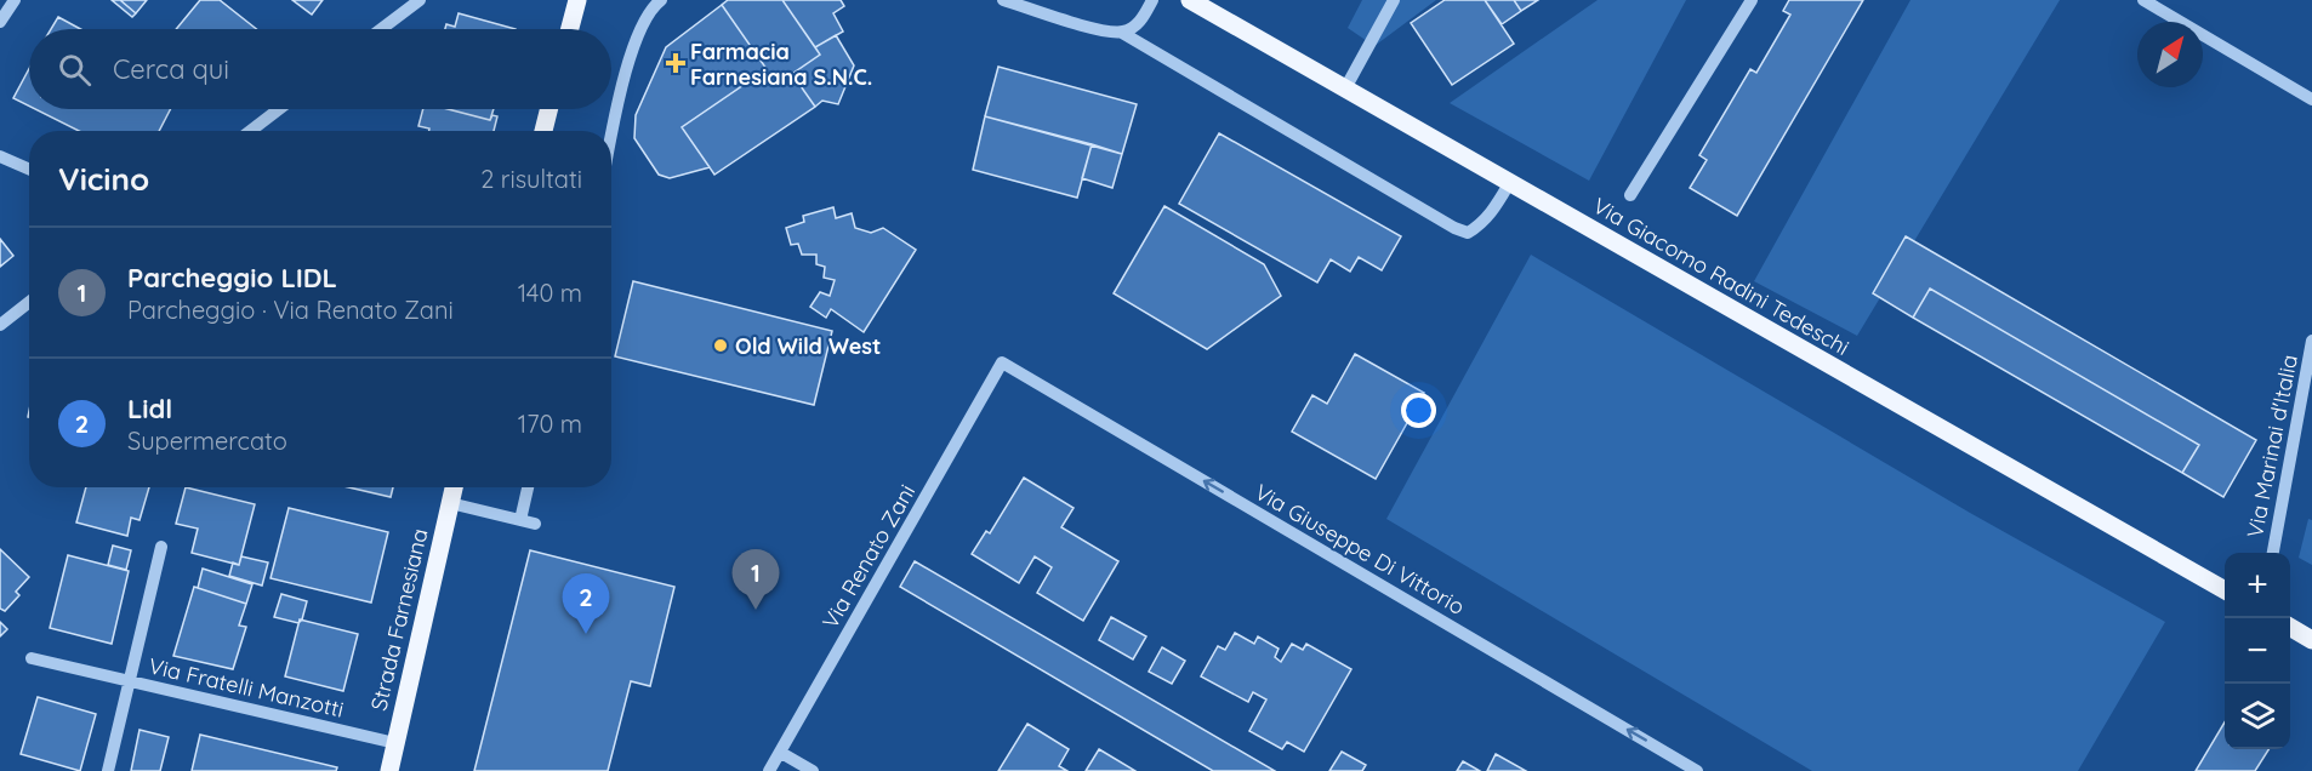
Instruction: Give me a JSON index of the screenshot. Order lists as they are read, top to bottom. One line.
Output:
{"streets":{"main road":["Via Giacomo Radini Tedeschi","Strada Farnesiana"],"street":["Via Marinai d'Italia","Via Giuseppe Di Vittorio","Via Renato Zani","Via Fratelli Manzotti"]},"crossings":[["Via Giuseppe Di Vittorio","Via Renato Zani"],["Strada Farnesiana","Via Fratelli Manzotti"]],"one_way":["Via Giuseppe Di Vittorio"],"places":{"health":["Farmacia Farnesiana S.N.C."],"other":["Old Wild West"]},"north":"top right","page":{"search":"Cerca qui","heading":["Vicino","2 risultati"],"list":[{"mark":"1","name":"Parcheggio LIDL","note":"Parcheggio · Via Renato Zani","value":"140 m"},{"mark":"2","name":"Lidl","note":"Supermercato","value":"170 m"}],"pins":["1","2"],"map_buttons":["+","−"]}}
